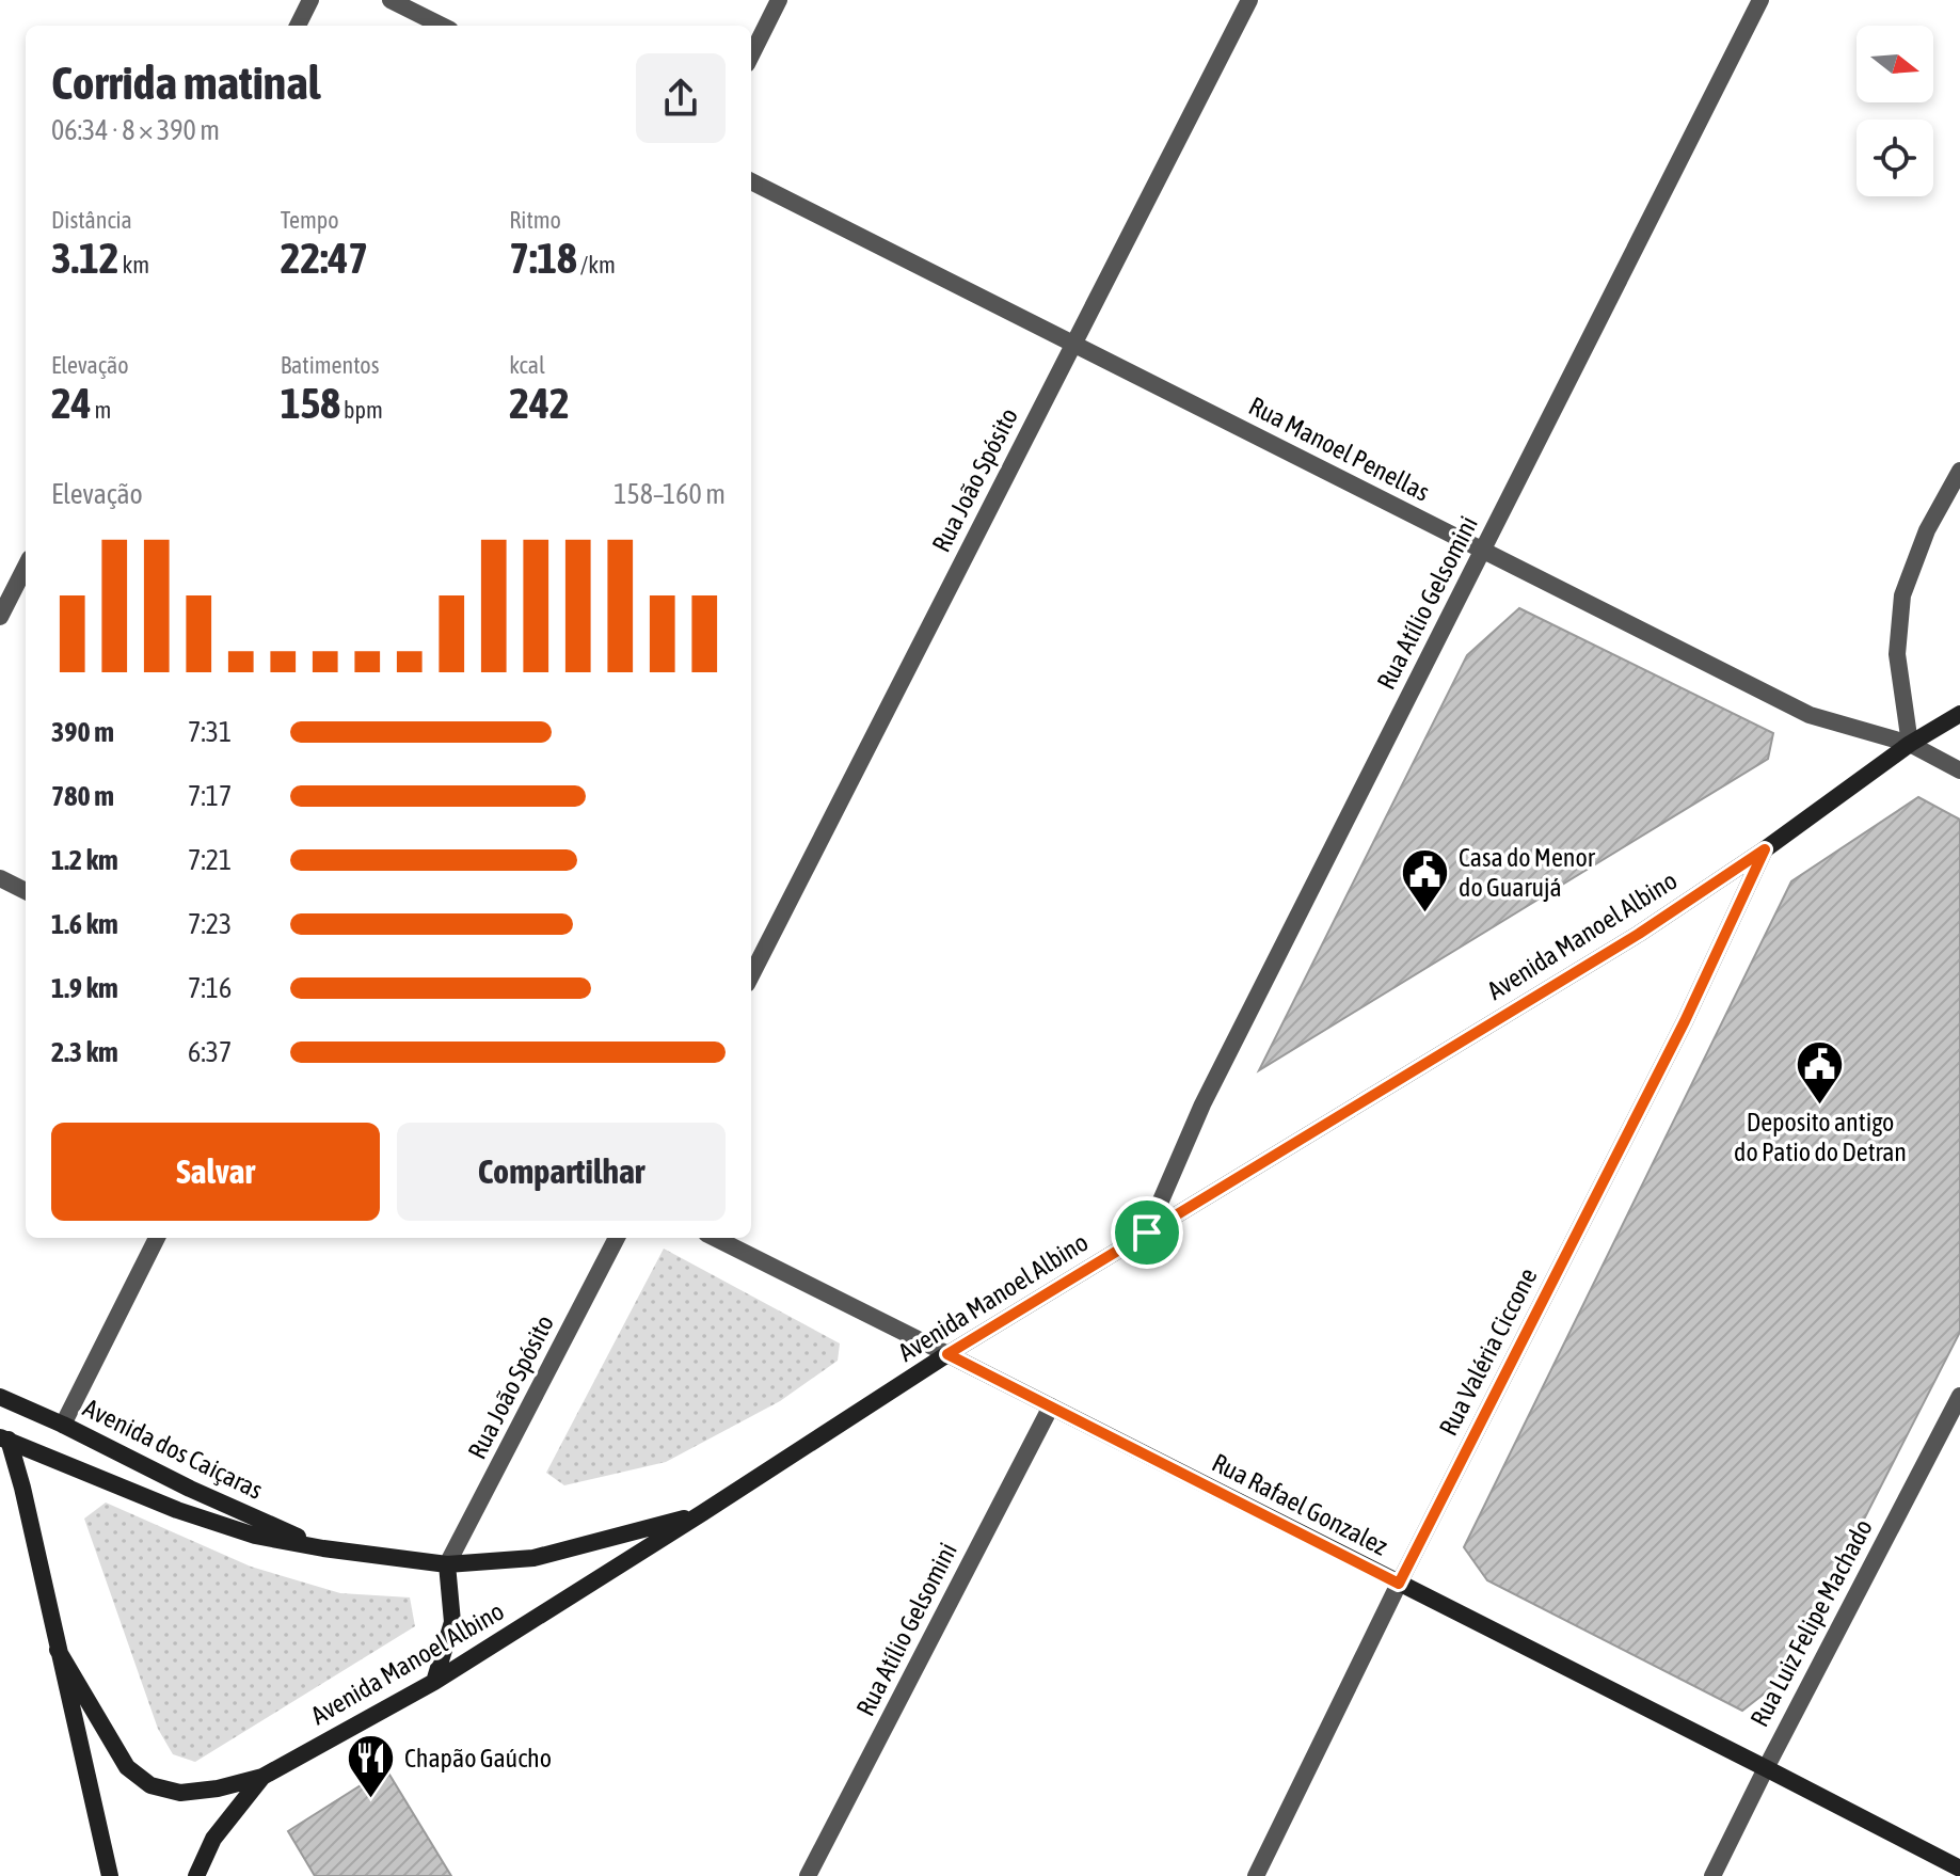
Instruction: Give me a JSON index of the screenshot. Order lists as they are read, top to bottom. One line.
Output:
{"streets":{"street":["Rua Manoel Penellas","Rua João Spósito","Rua Atílio Gelsomini","Avenida Manoel Albino","Rua Valéria Ciccone","Avenida dos Caiçaras","Rua Rafael Gonzalez","Rua Luiz Felipe Machado"]},"crossings":[["Rua Manoel Penellas","Rua João Spósito"],["Rua Manoel Penellas","Rua Atílio Gelsomini"],["Rua Manoel Penellas","Avenida Manoel Albino"],["Rua João Spósito","Avenida dos Caiçaras"],["Rua Atílio Gelsomini","Avenida Manoel Albino"],["Rua Atílio Gelsomini","Rua Rafael Gonzalez"],["Avenida Manoel Albino","Rua Valéria Ciccone"],["Avenida Manoel Albino","Avenida dos Caiçaras"],["Avenida Manoel Albino","Rua Rafael Gonzalez"],["Rua Valéria Ciccone","Rua Rafael Gonzalez"],["Rua Rafael Gonzalez","Rua Luiz Felipe Machado"]],"places":{"public building":["Casa do Menor do Guarujá","Deposito antigo do Patio do Detran"],"restaurant":["Chapão Gaúcho"]},"north":"right","page":{"heading":["Corrida matinal","06:34 · 8 × 390 m"],"stats":[["Distância","3.12 km"],["Tempo","22:47"],["Ritmo","7:18 /km"],["Elevação","24 m"],["Batimentos","158 bpm"],["kcal","242"]],"chart":["Elevação","158–160 m"],"list":[{"name":"390 m","note":"7:31"},{"name":"780 m","note":"7:17"},{"name":"1.2 km","note":"7:21"},{"name":"1.6 km","note":"7:23"},{"name":"1.9 km","note":"7:16"},{"name":"2.3 km","note":"6:37"}],"buttons":["Salvar","Compartilhar"]}}
